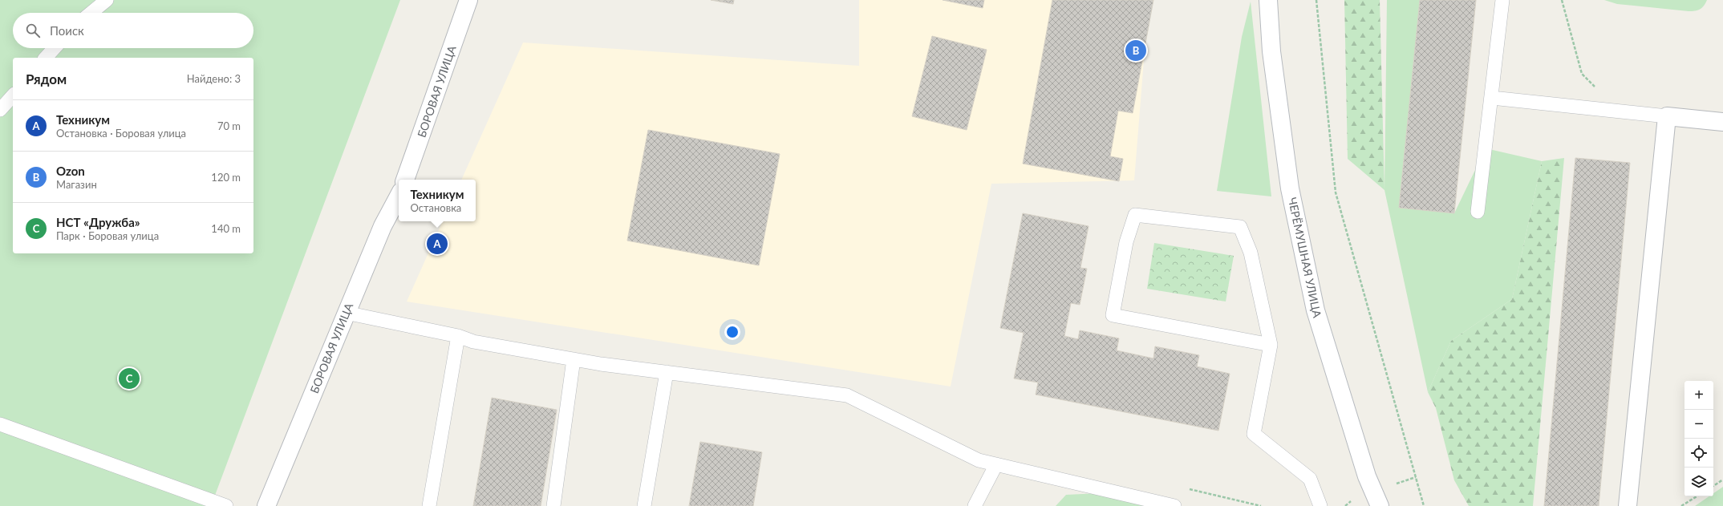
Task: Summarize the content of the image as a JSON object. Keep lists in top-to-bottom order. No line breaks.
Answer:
{"streets":{"street":["БОРОВАЯ УЛИЦА","ЧЕРЁМУШНАЯ УЛИЦА"]},"page":{"search":"Поиск","pins":["B","A","C"],"heading":["Рядом","Найдено: 3"],"list":[{"mark":"A","name":"Техникум","note":"Остановка · Боровая улица","value":"70 m"},{"mark":"B","name":"Ozon","note":"Магазин","value":"120 m"},{"mark":"C","name":"НСТ «Дружба»","note":"Парк · Боровая улица","value":"140 m"}],"popup":["Техникум","Остановка"],"map_buttons":["+","−"]}}
